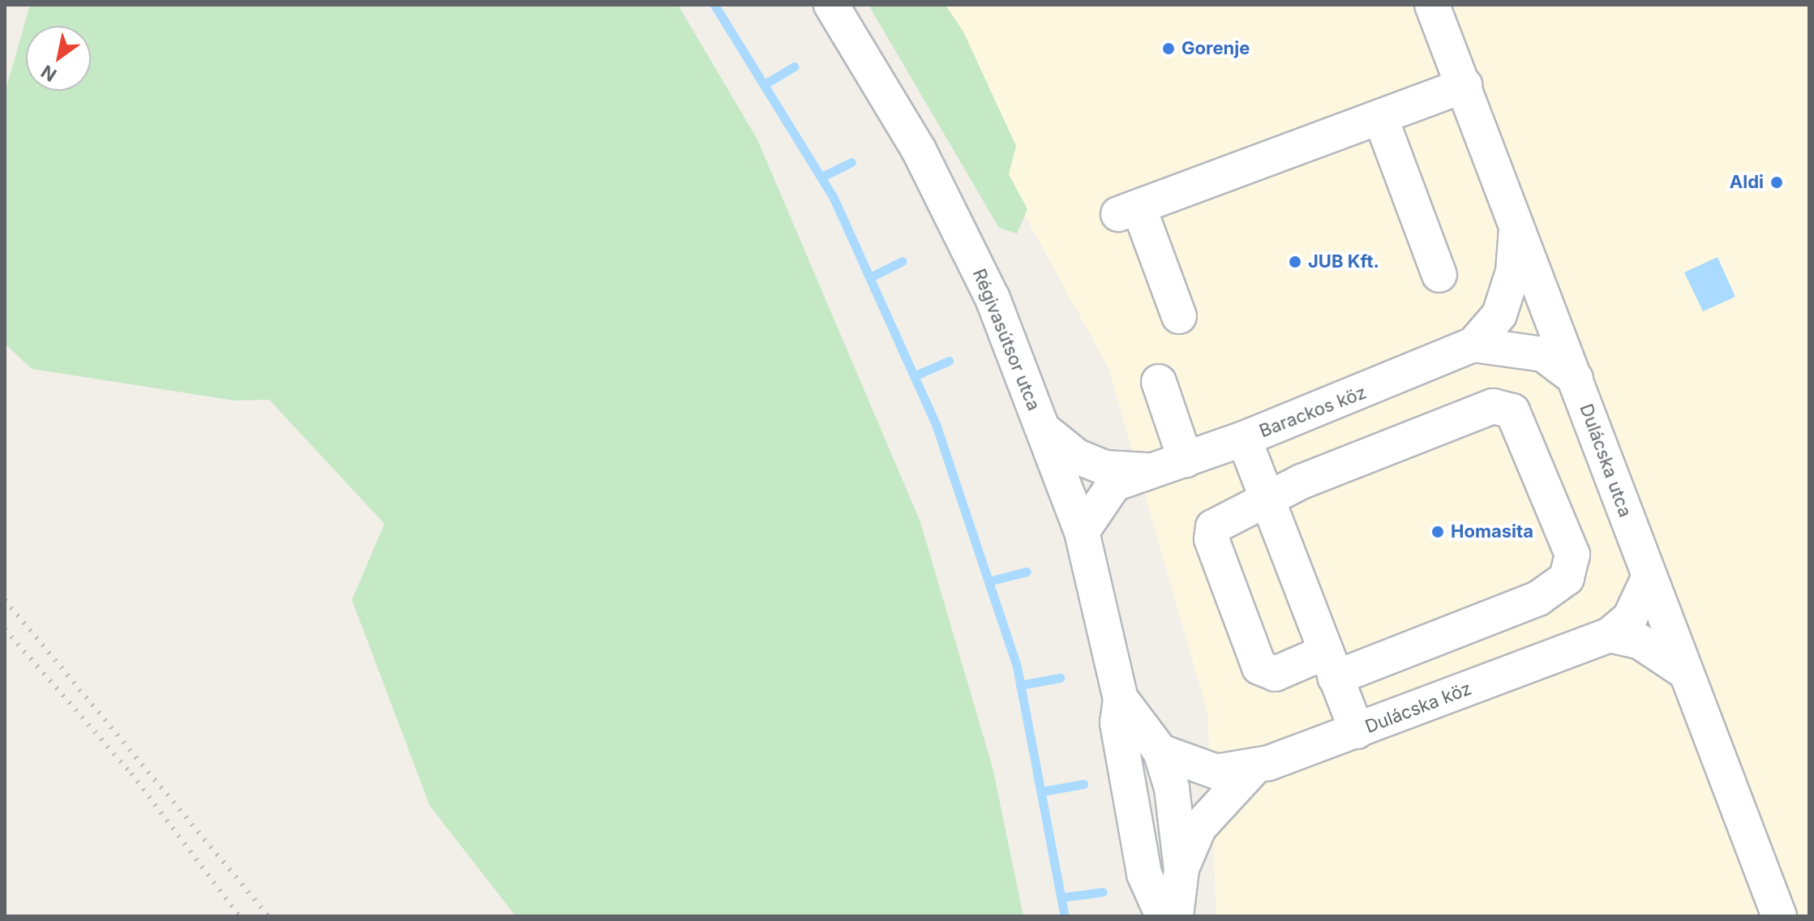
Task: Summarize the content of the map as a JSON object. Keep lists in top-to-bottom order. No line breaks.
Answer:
{"streets":{"street":["Régivasútsor utca","Barackos köz","Dulácska utca","Dulácska köz"]},"crossings":[["Régivasútsor utca","Barackos köz"],["Régivasútsor utca","Dulácska köz"],["Barackos köz","Dulácska utca"],["Dulácska utca","Dulácska köz"]],"places":["Gorenje","Aldi","JUB Kft.","Homasita"],"north":"bottom left"}
